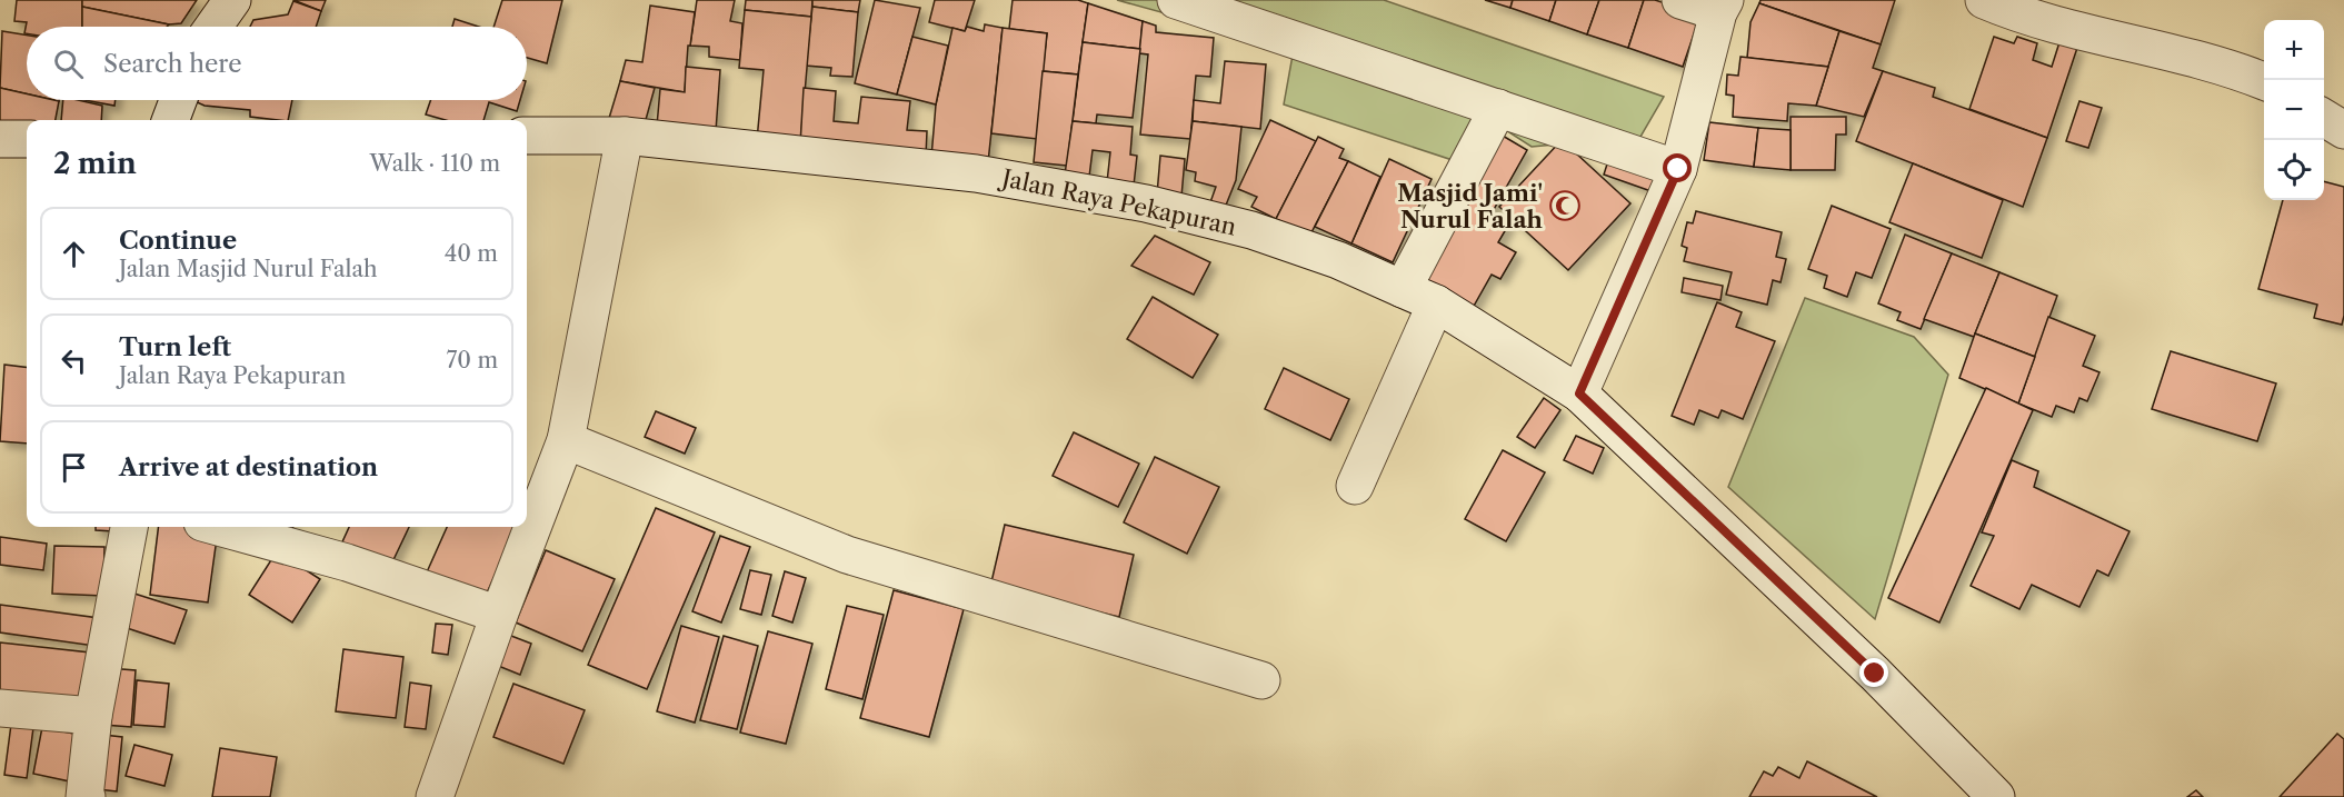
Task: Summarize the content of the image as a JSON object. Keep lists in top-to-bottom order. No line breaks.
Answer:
{"streets":{"street":["Jalan Raya Pekapuran"]},"places":{"mosque":["Masjid Jami' Nurul Falah"]},"page":{"map_buttons":["+","−"],"search":"Search here","heading":["2 min","Walk · 110 m"],"list":[["Continue","Jalan Masjid Nurul Falah","40 m"],["Turn left","Jalan Raya Pekapuran","70 m"],"Arrive at destination"]}}
